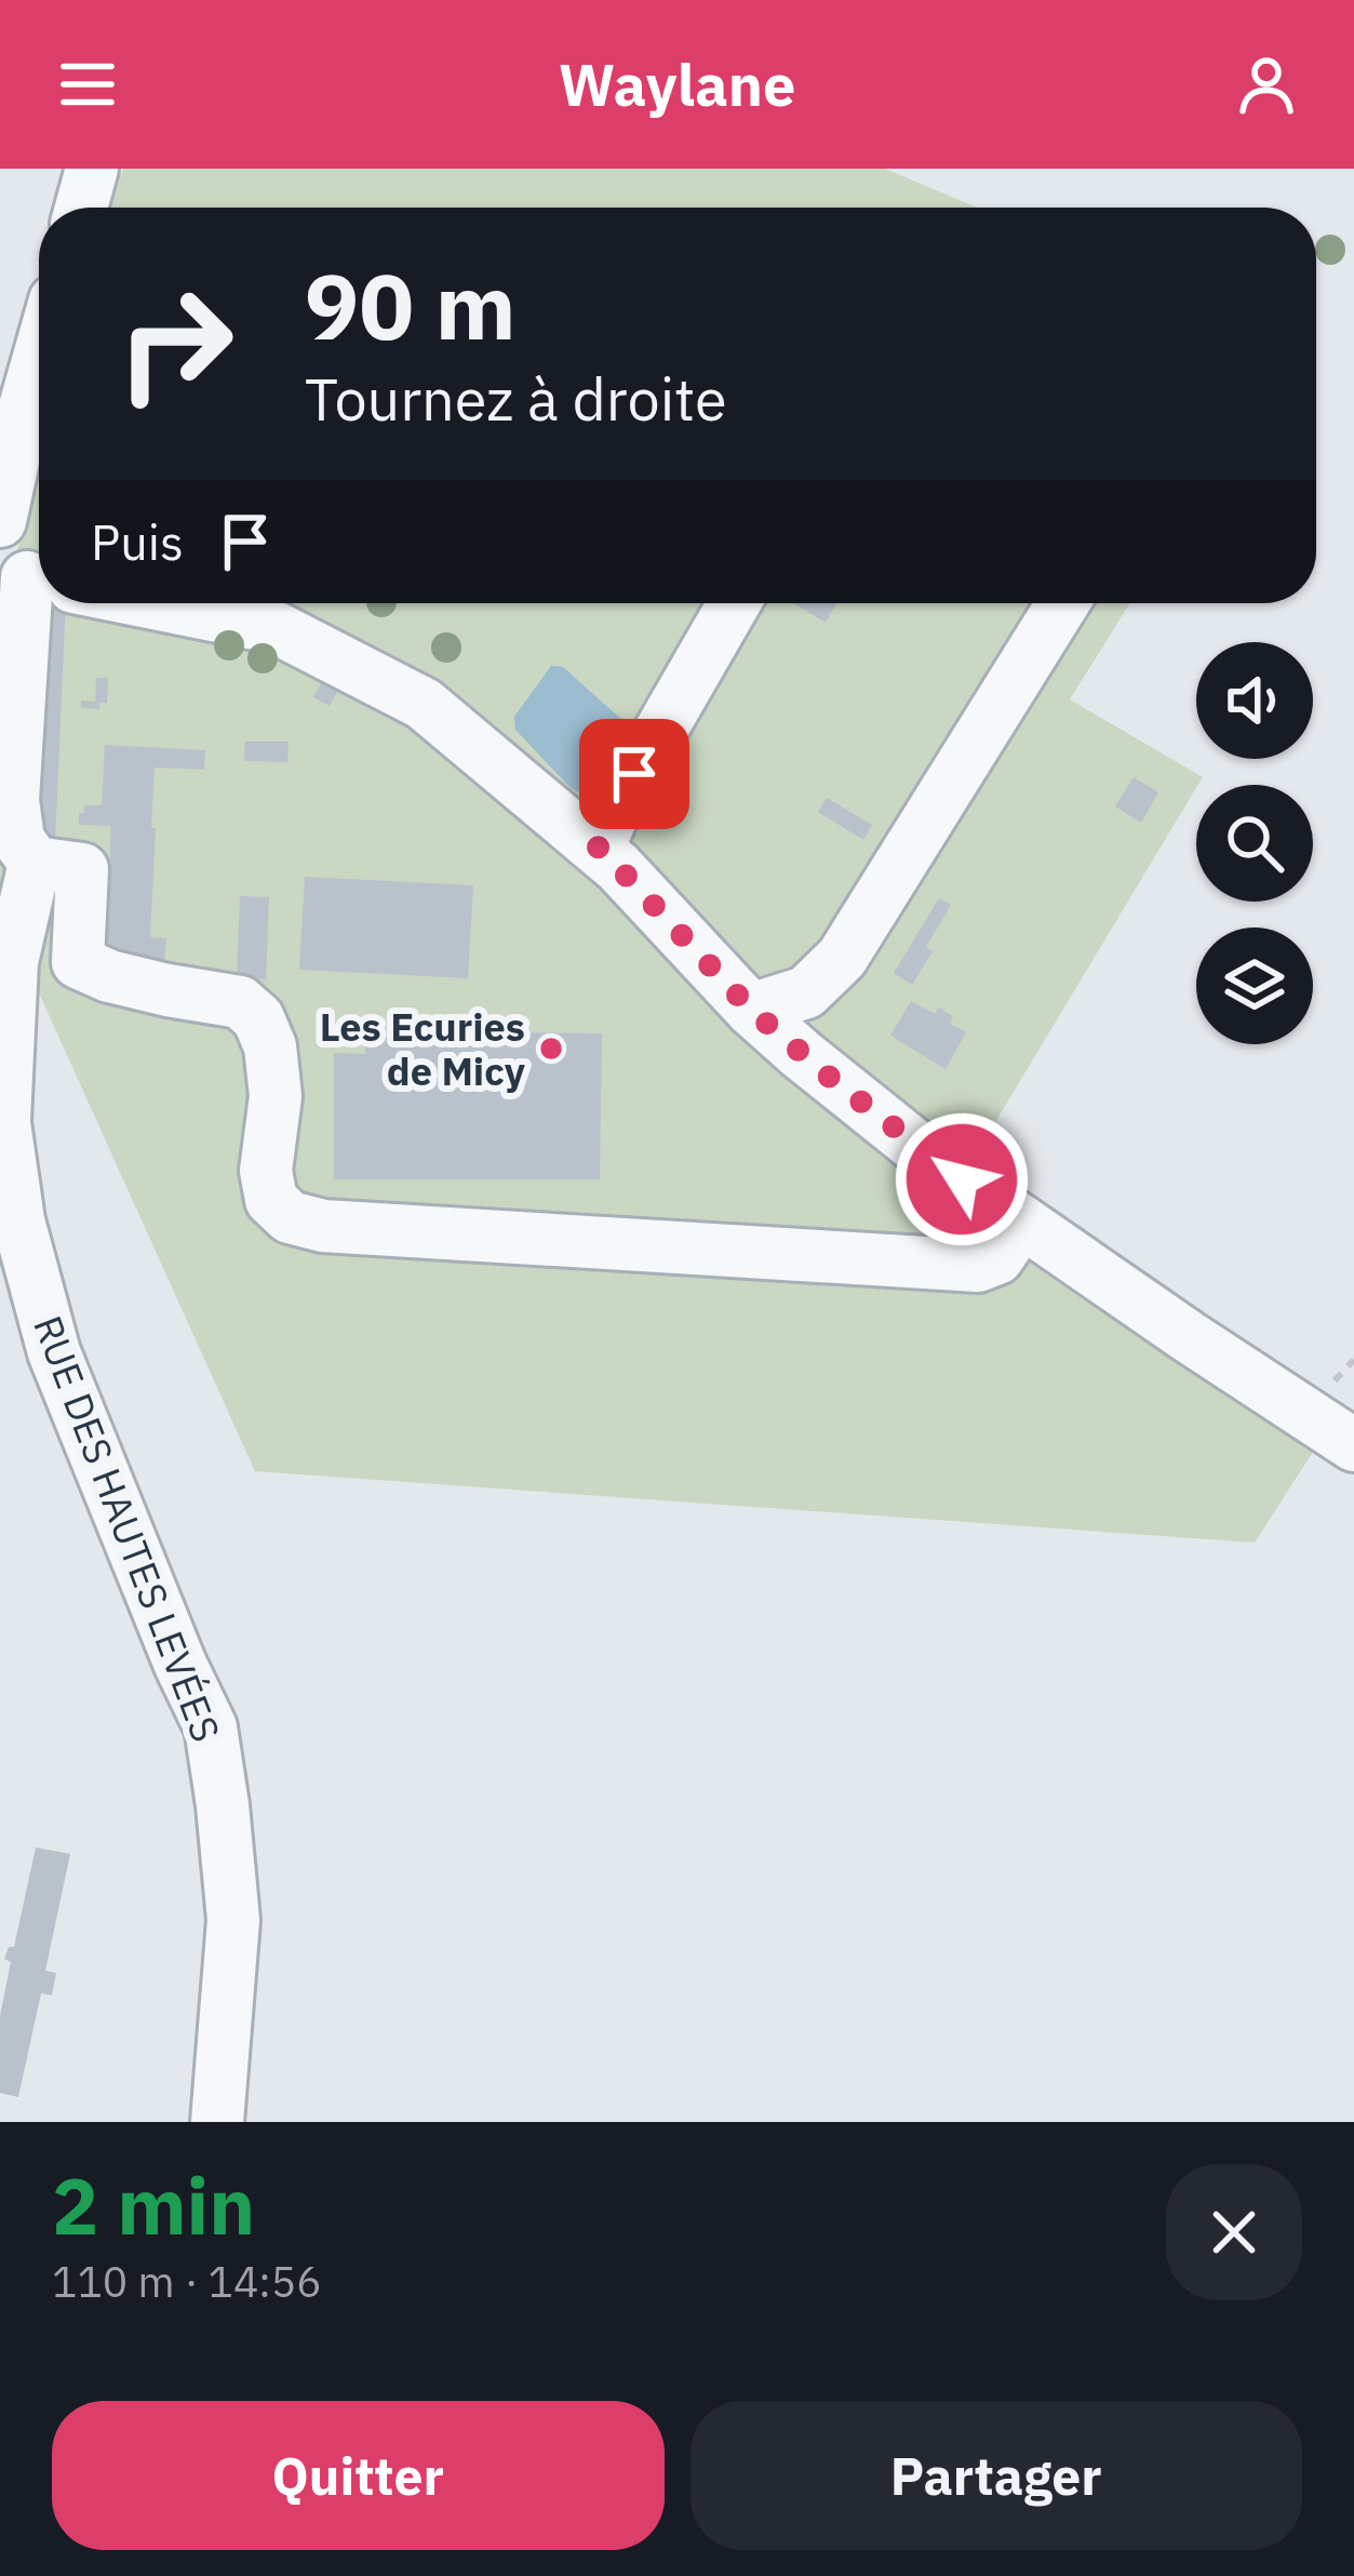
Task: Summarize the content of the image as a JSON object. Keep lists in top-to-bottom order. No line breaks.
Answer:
{"streets":{"street":["RUE DES HAUTES LEVÉES"]},"places":["Les Ecuries de Micy"],"page":{"header":"Waylane","turn":["90 m","Tournez à droite"],"then":"Puis","heading":["2 min","110 m · 14:56"],"buttons":["Quitter","Partager"]}}
